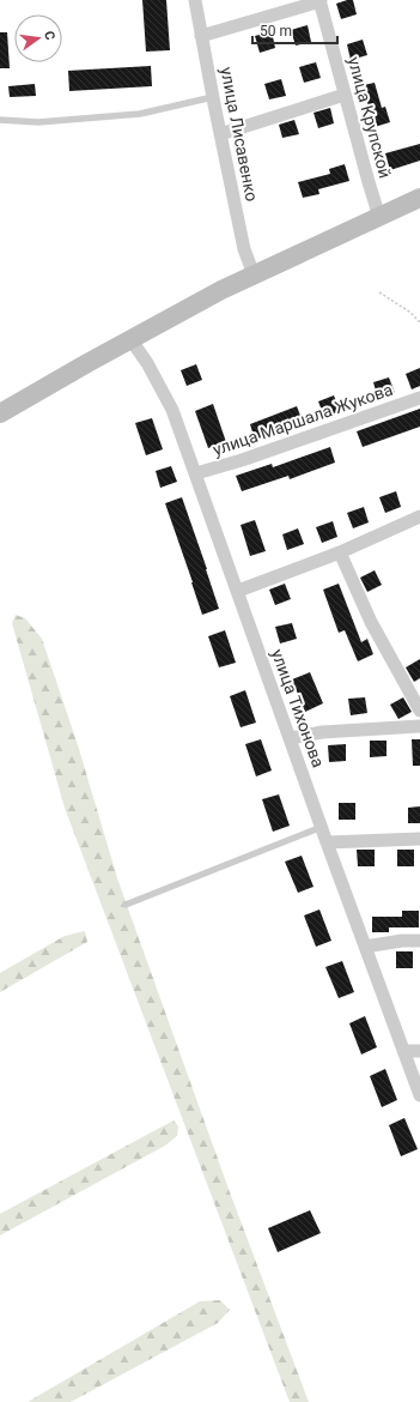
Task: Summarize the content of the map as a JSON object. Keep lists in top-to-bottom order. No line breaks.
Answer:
{"streets":{"street":["улица Крупской","улица Лисавенко","улица Маршала Жукова","улица Тихонова"]},"crossings":[["улица Маршала Жукова","улица Тихонова"]],"scale_bar":"50 m","north":"right"}
